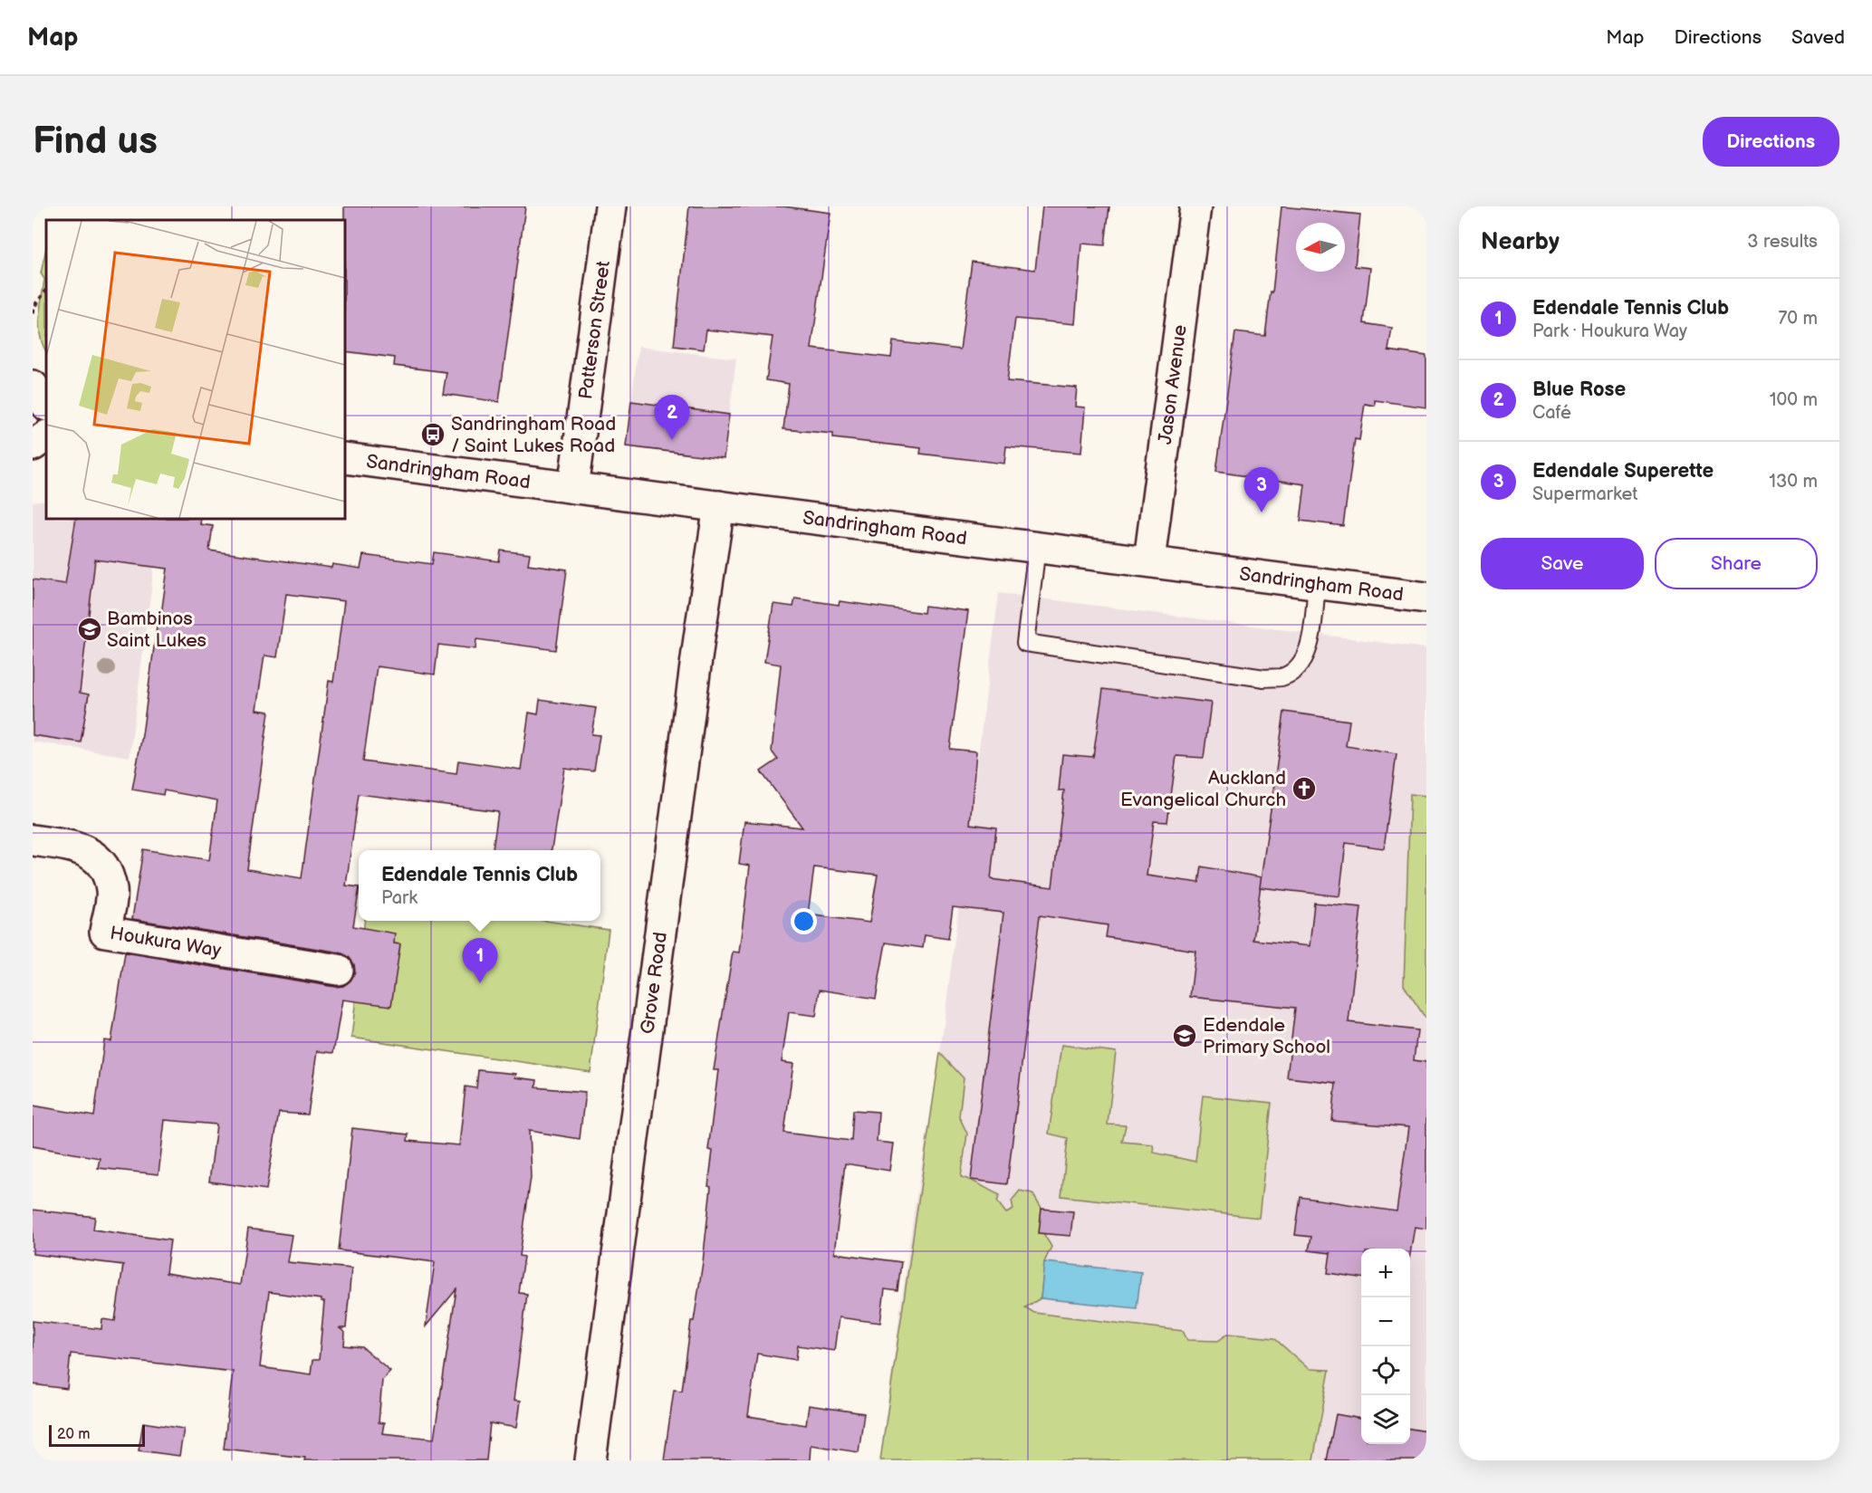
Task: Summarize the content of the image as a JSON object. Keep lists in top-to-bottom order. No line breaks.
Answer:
{"streets":{"street":["Patterson Street","Jason Avenue","Sandringham Road","Houkura Way","Grove Road"]},"crossings":[["Patterson Street","Sandringham Road"],["Jason Avenue","Sandringham Road"],["Sandringham Road","Grove Road"]],"places":{"bus stop":["Sandringham Road / Saint Lukes Road"],"school or university":["Bambinos Saint Lukes","Edendale Primary School"],"church":["Auckland Evangelical Church"]},"scale_bar":"20 m","north":"left","page":{"header":"Map","nav":["Map","Directions","Saved"],"buttons":["Directions",["Save","Share"]],"title":"Find us","heading":["Nearby","3 results"],"list":[{"mark":"1","name":"Edendale Tennis Club","note":"Park · Houkura Way","value":"70 m"},{"mark":"2","name":"Blue Rose","note":"Café","value":"100 m"},{"mark":"3","name":"Edendale Superette","note":"Supermarket","value":"130 m"}],"pins":["2","3","1"],"popup":["Edendale Tennis Club","Park"],"map_buttons":["+","−"],"scale":"20 m"}}
